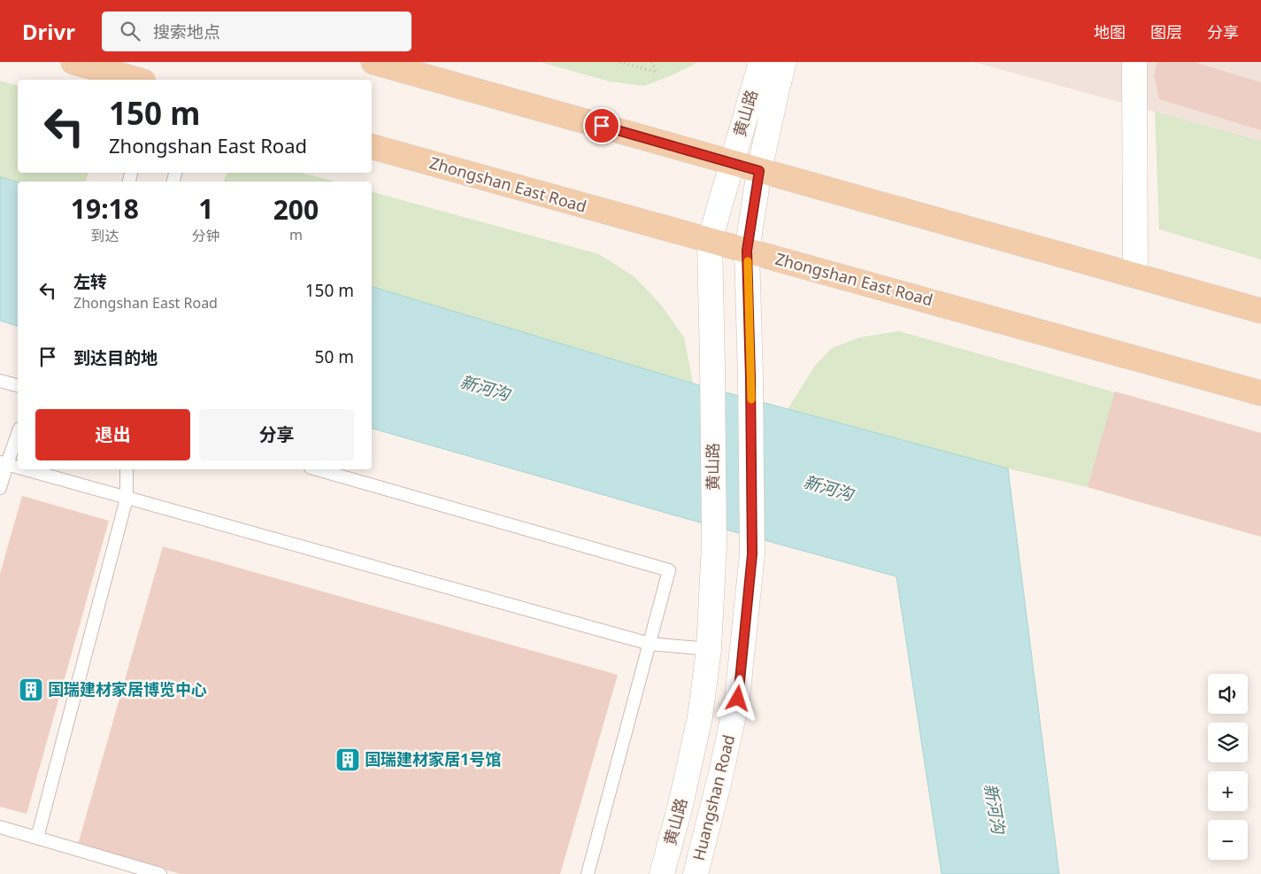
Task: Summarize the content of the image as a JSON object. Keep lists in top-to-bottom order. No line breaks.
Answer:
{"streets":{"main road":["Zhongshan East Road"],"street":["黄山路","Huangshan Road"]},"crossings":[["黄山路","Zhongshan East Road"],["Zhongshan East Road","Huangshan Road"]],"water":["新河沟"],"places":{"building":["国瑞建材家居博览中心","国瑞建材家居1号馆"]},"page":{"header":"Drivr","search":"搜索地点","nav":["地图","图层","分享"],"turn":["150 m","Zhongshan East Road"],"eta":["19:18","到达","1","分钟","200","m"],"list":[{"name":"左转","note":"Zhongshan East Road","value":"150 m"},{"name":"到达目的地","value":"50 m"}],"buttons":["退出","分享"],"map_buttons":["+","−"]}}
